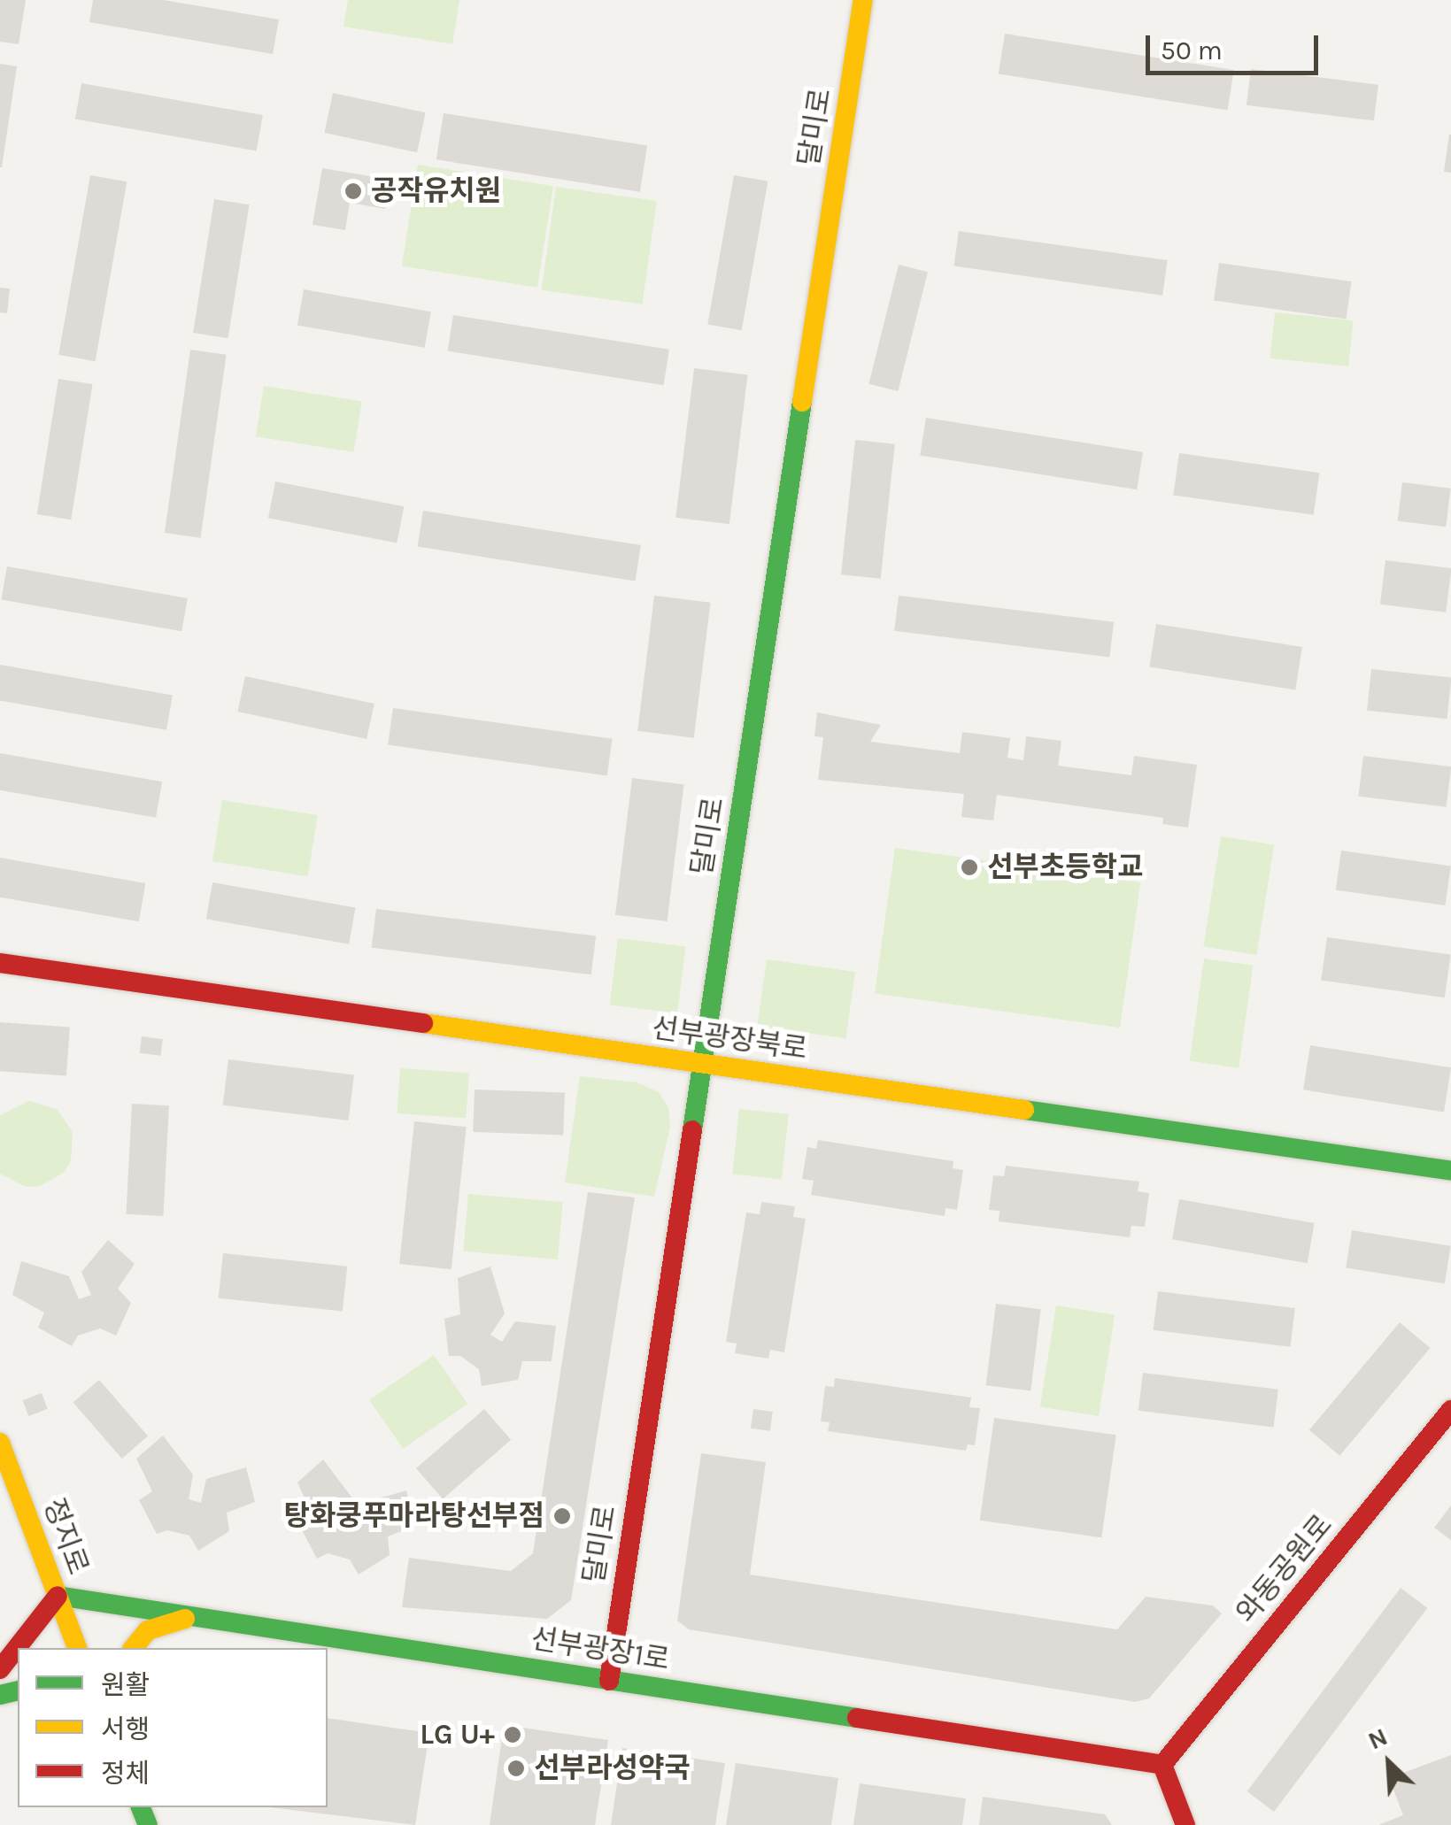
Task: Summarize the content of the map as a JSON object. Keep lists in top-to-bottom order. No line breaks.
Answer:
{"streets":{"street":["달미로","선부광장북로","정지로","와동공원로","선부광장1로"]},"crossings":[["달미로","선부광장북로"],["달미로","선부광장1로"],["정지로","선부광장1로"],["와동공원로","선부광장1로"]],"places":["공작유치원","선부초등학교","탕화쿵푸마라탕선부점","LG U+","선부라성약국"],"legend":["원활","서행","정체"],"scale_bar":"50 m","north":"top left"}
